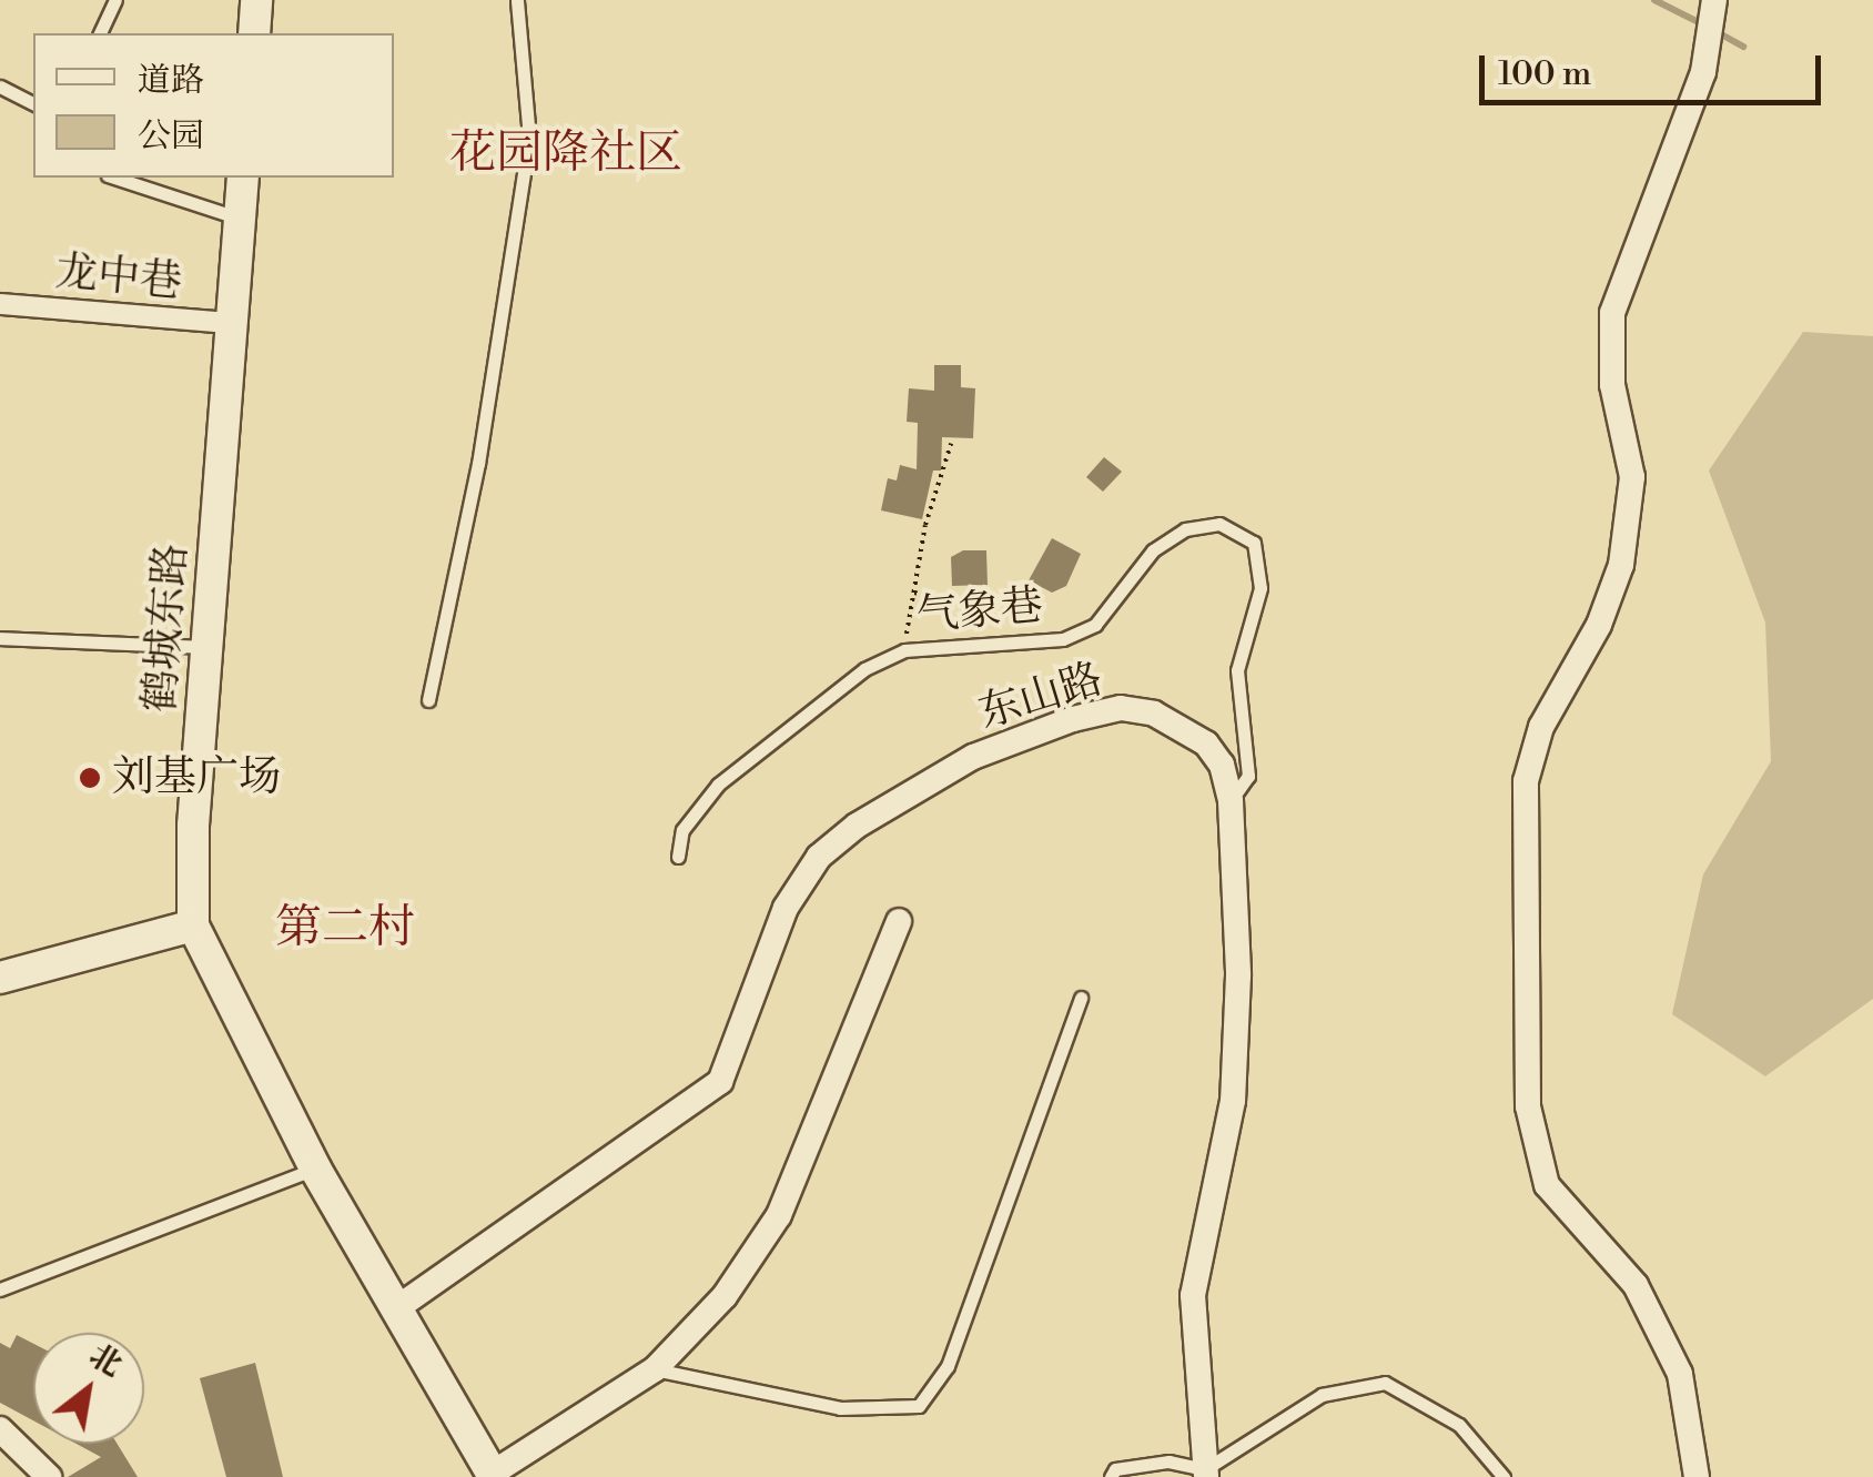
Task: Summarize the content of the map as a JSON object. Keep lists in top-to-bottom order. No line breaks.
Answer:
{"streets":{"street":["龙中巷","鹤城东路","东山路"],"lane":["气象巷"]},"crossings":[["龙中巷","鹤城东路"],["气象巷","东山路"],["鹤城东路","东山路"]],"districts":["花园降社区","第二村"],"places":["刘基广场"],"legend":["道路","公园"],"scale_bar":"100 m","north":"top right"}
